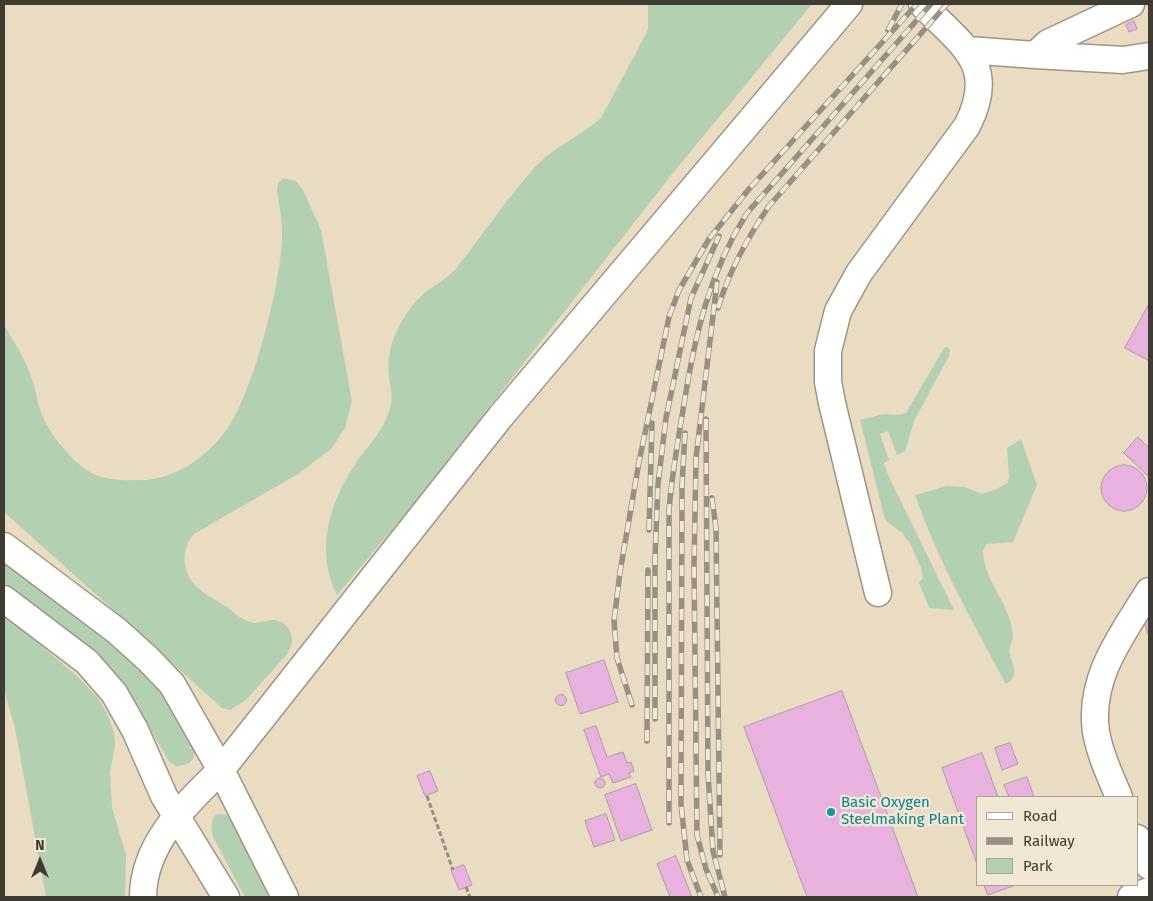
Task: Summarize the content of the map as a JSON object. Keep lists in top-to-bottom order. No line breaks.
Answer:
{"places":["Basic Oxygen Steelmaking Plant"],"legend":["Road","Railway","Park"],"north":"top"}
